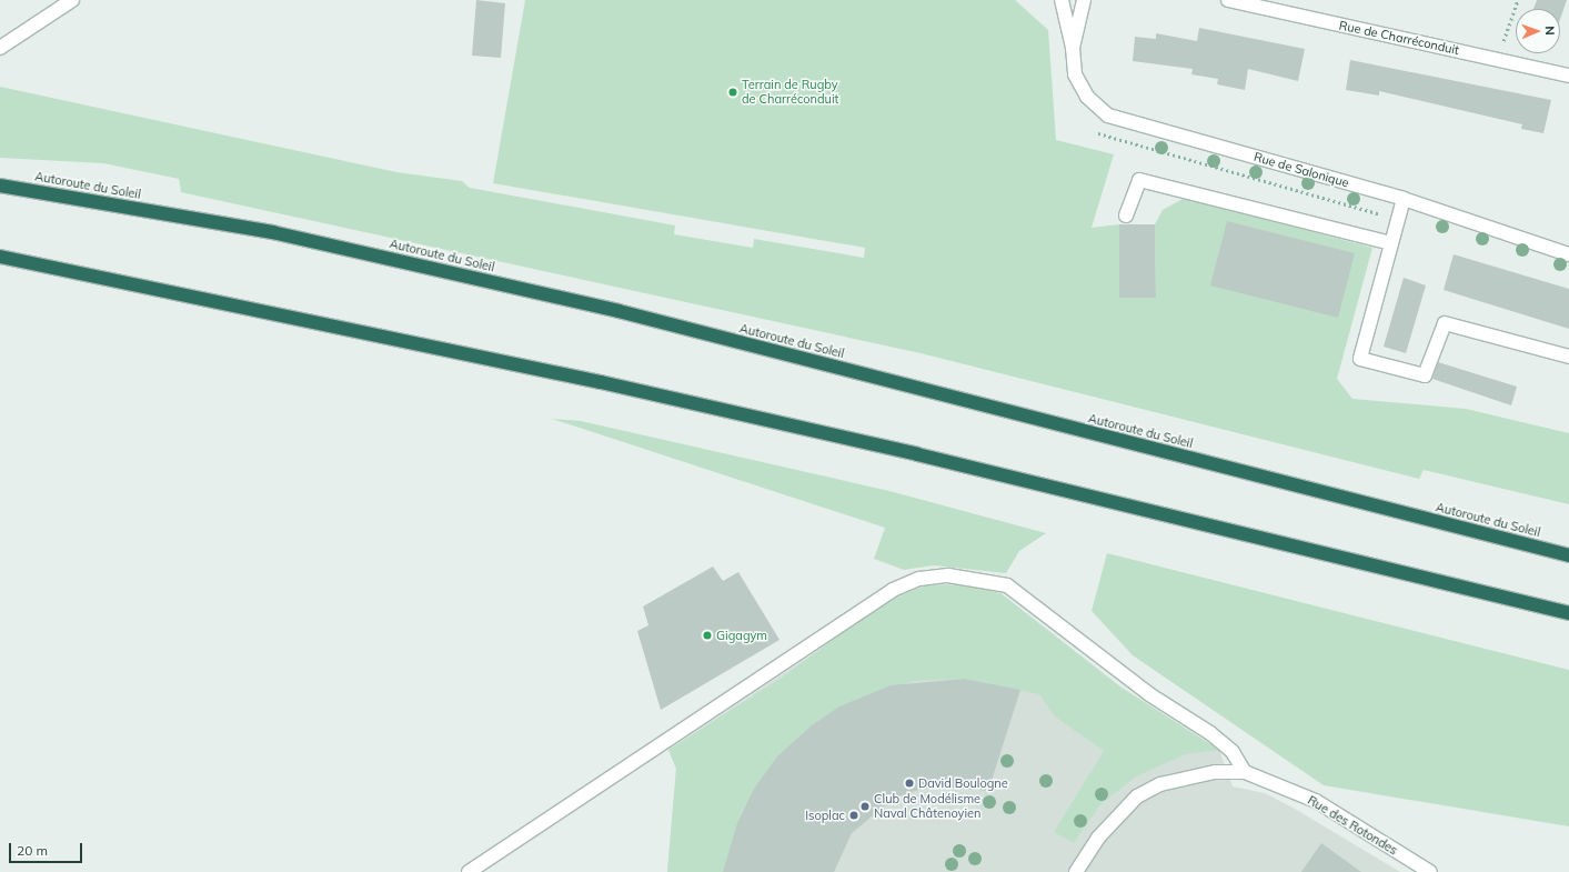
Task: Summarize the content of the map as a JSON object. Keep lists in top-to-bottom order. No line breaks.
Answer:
{"streets":{"highway":["Autoroute du Soleil"],"street":["Rue de Charréconduit","Rue de Salonique","Rue des Rotondes"]},"places":["Terrain de Rugby de Charréconduit","Gigagym","David Boulogne","Club de Modélisme Naval Châtenoyien","Isoplac"],"scale_bar":"20 m","north":"right"}
